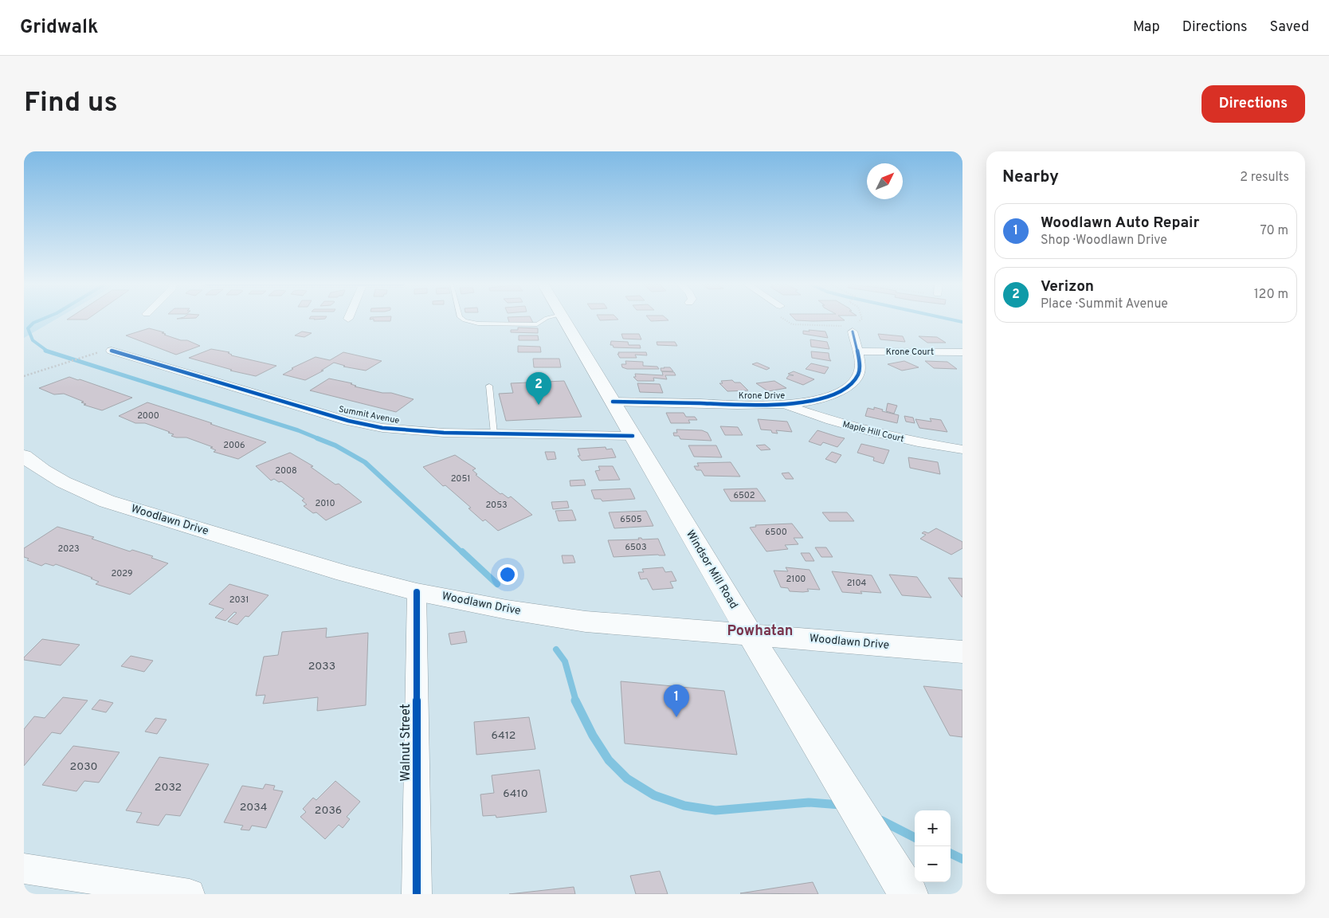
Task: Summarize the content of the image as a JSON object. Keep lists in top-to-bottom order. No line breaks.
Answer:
{"streets":{"main road":["Woodlawn Drive","Windsor Mill Road"],"street":["Krone Court","Krone Drive","Summit Avenue","Maple Hill Court","Walnut Street"]},"crossings":[["Krone Court","Krone Drive"],["Krone Drive","Maple Hill Court"],["Krone Drive","Windsor Mill Road"],["Summit Avenue","Windsor Mill Road"],["Woodlawn Drive","Windsor Mill Road"],["Woodlawn Drive","Walnut Street"]],"districts":["Powhatan"],"house_numbers":["2000","2006","2008","2051","6502","2010","2053","6505","6500","6503","2023","2029","2100","2104","2031","2033","6412","2030","2032","6410","2034","2036"],"north":"top right","page":{"header":"Gridwalk","nav":["Map","Directions","Saved"],"buttons":"Directions","title":"Find us","heading":["Nearby","2 results"],"list":[{"mark":"1","name":"Woodlawn Auto Repair","note":"Shop · Woodlawn Drive","value":"70 m"},{"mark":"2","name":"Verizon","note":"Place · Summit Avenue","value":"120 m"}],"pins":["2","1"],"map_buttons":["+","−"]}}
